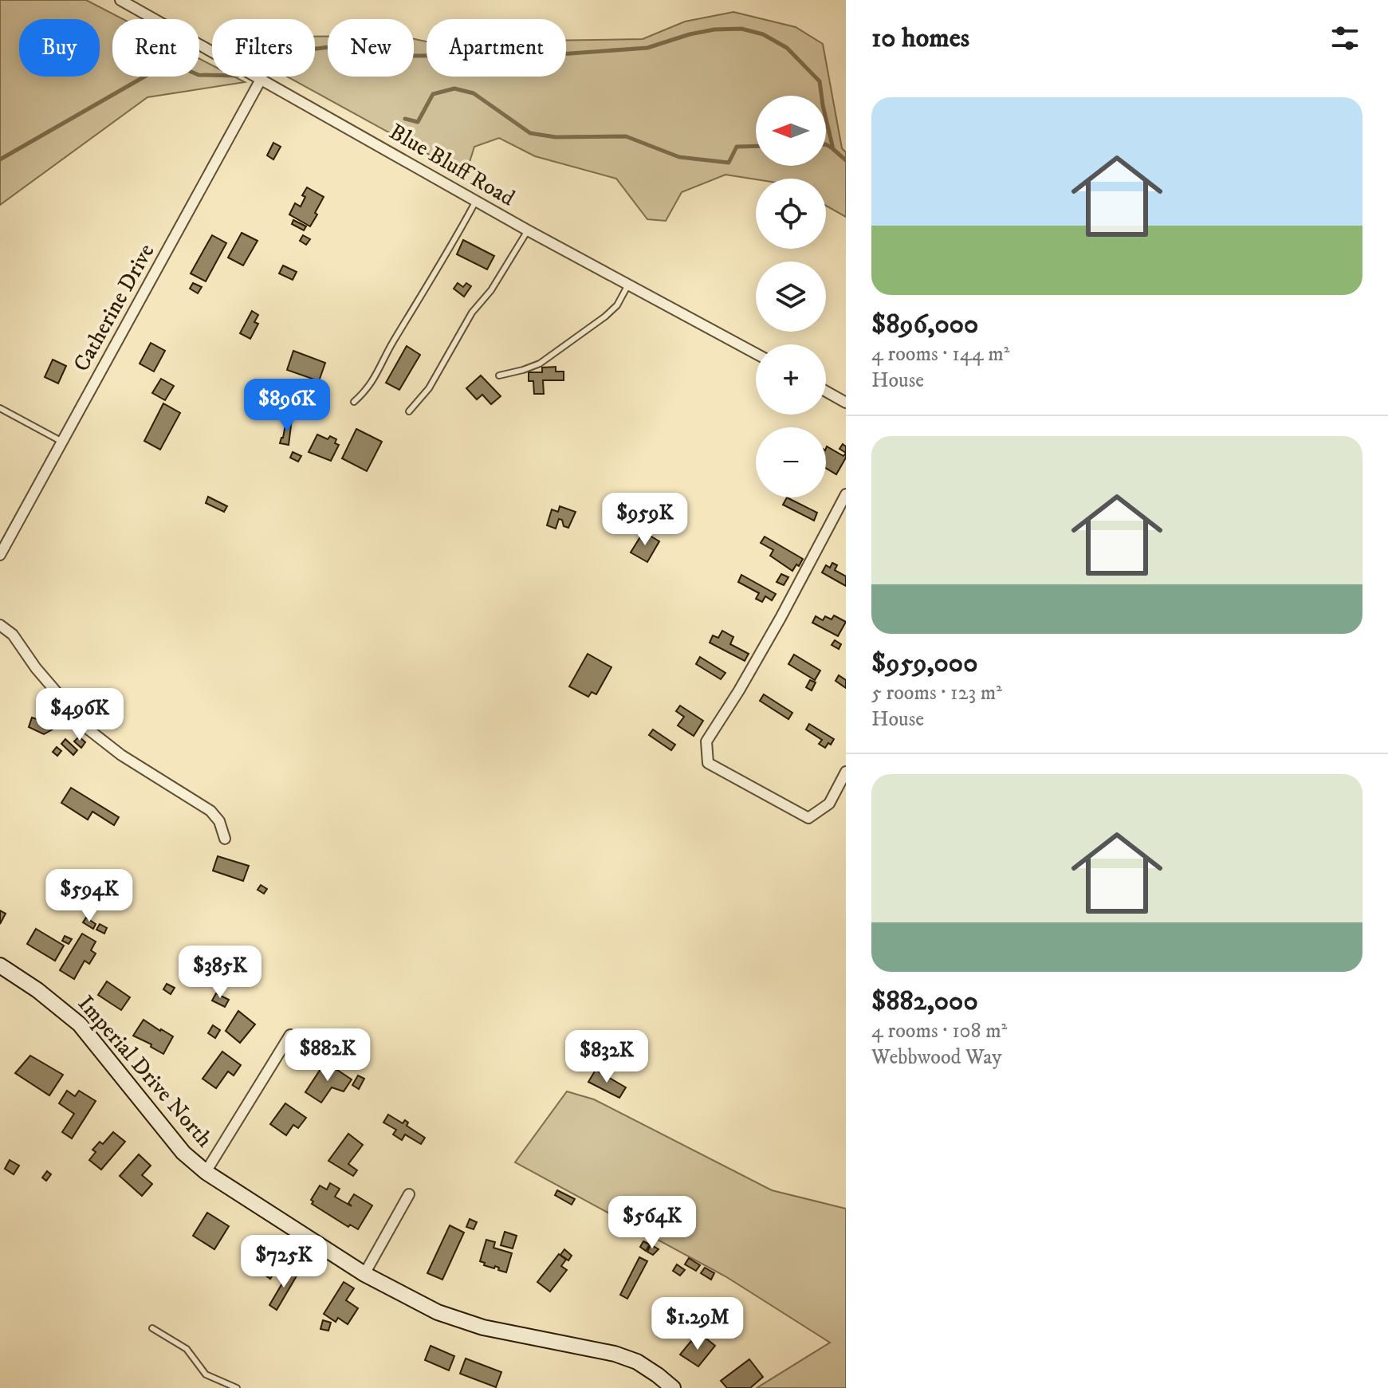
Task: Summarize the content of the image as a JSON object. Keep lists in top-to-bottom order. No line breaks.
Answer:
{"streets":{"street":["Blue Bluff Road","Catherine Drive","Imperial Drive North"]},"crossings":[["Blue Bluff Road","Catherine Drive"]],"north":"left","page":{"heading":"10 homes","chip":["Buy","Rent","Filters","New","Apartment"],"list":[{"name":"$896,000","note":"4 rooms · 144 m² · House"},{"name":"$959,000","note":"5 rooms · 123 m² · House"},{"name":"$882,000","note":"4 rooms · 108 m² · Webbwood Way"}],"map_buttons":["+","−"],"price":["$896K","$959K","$496K","$594K","$385K","$882K","$832K","$564K","$725K","$1.29M"]}}
